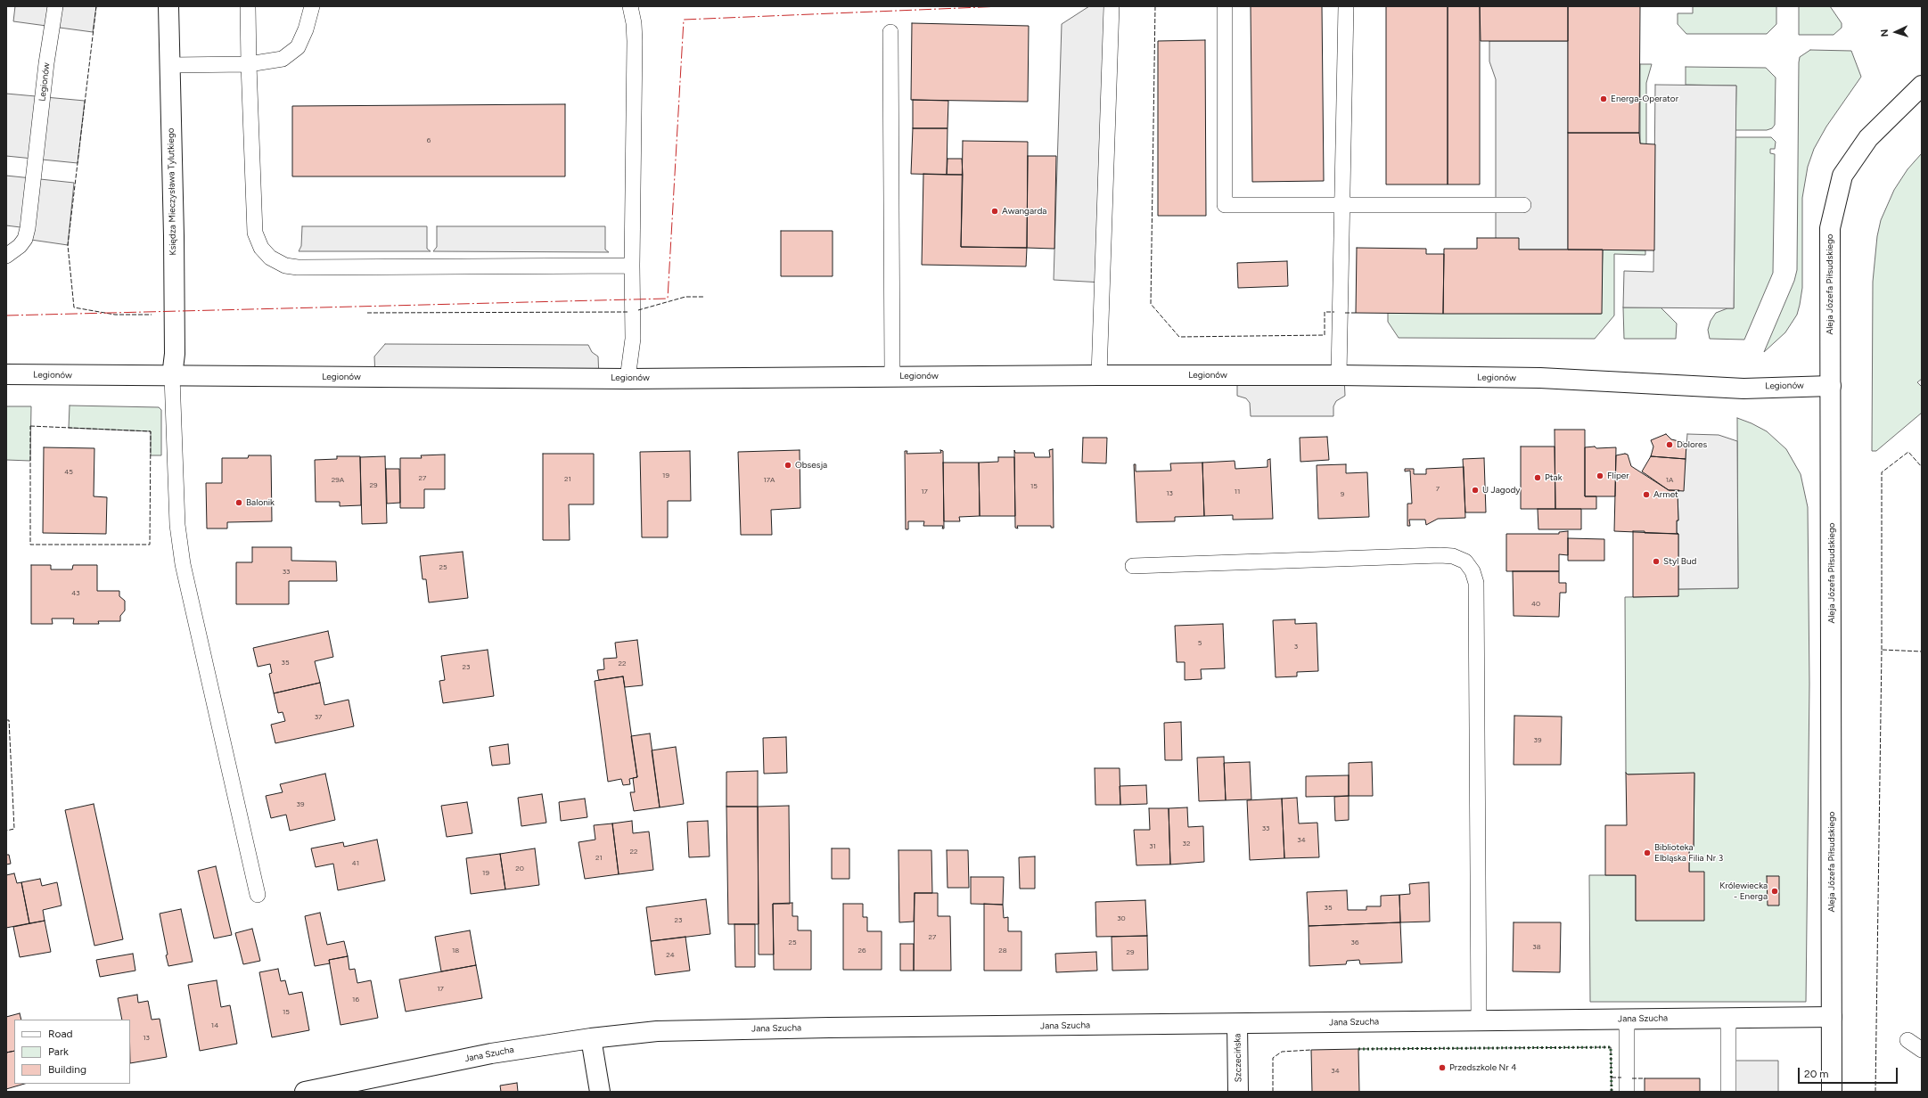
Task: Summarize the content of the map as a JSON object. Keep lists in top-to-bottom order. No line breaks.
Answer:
{"streets":{"street":["Legionów","Księdza Mieczysława Tylutkiego","Aleja Józefa Piłsudskiego","Jana Szucha","Szczecińska"]},"crossings":[["Legionów","Księdza Mieczysława Tylutkiego"],["Legionów","Aleja Józefa Piłsudskiego"],["Aleja Józefa Piłsudskiego","Jana Szucha"],["Jana Szucha","Szczecińska"]],"places":["Energa-Operator","Awangarda","Dolores","Obsesja","Fliper","Ptak","U Jagody","Armet","Balonik","Styl Bud","Biblioteka Elbląska Filia Nr 3","Królewiecka - Energa","Przedszkole Nr 4"],"house_numbers":["6","45","19","27","21","29A","17A","1A","29","15","7","17","11","13","9","25","33","43","40","5","3","35","22","23","37","39","39","33","34","32","31","22","21","41","20","19","35","30","23","27","25","36","38","18","26","28","29","24","17","16","15","14","13","34"],"legend":["Road","Park","Building"],"scale_bar":"20 m","north":"left"}
